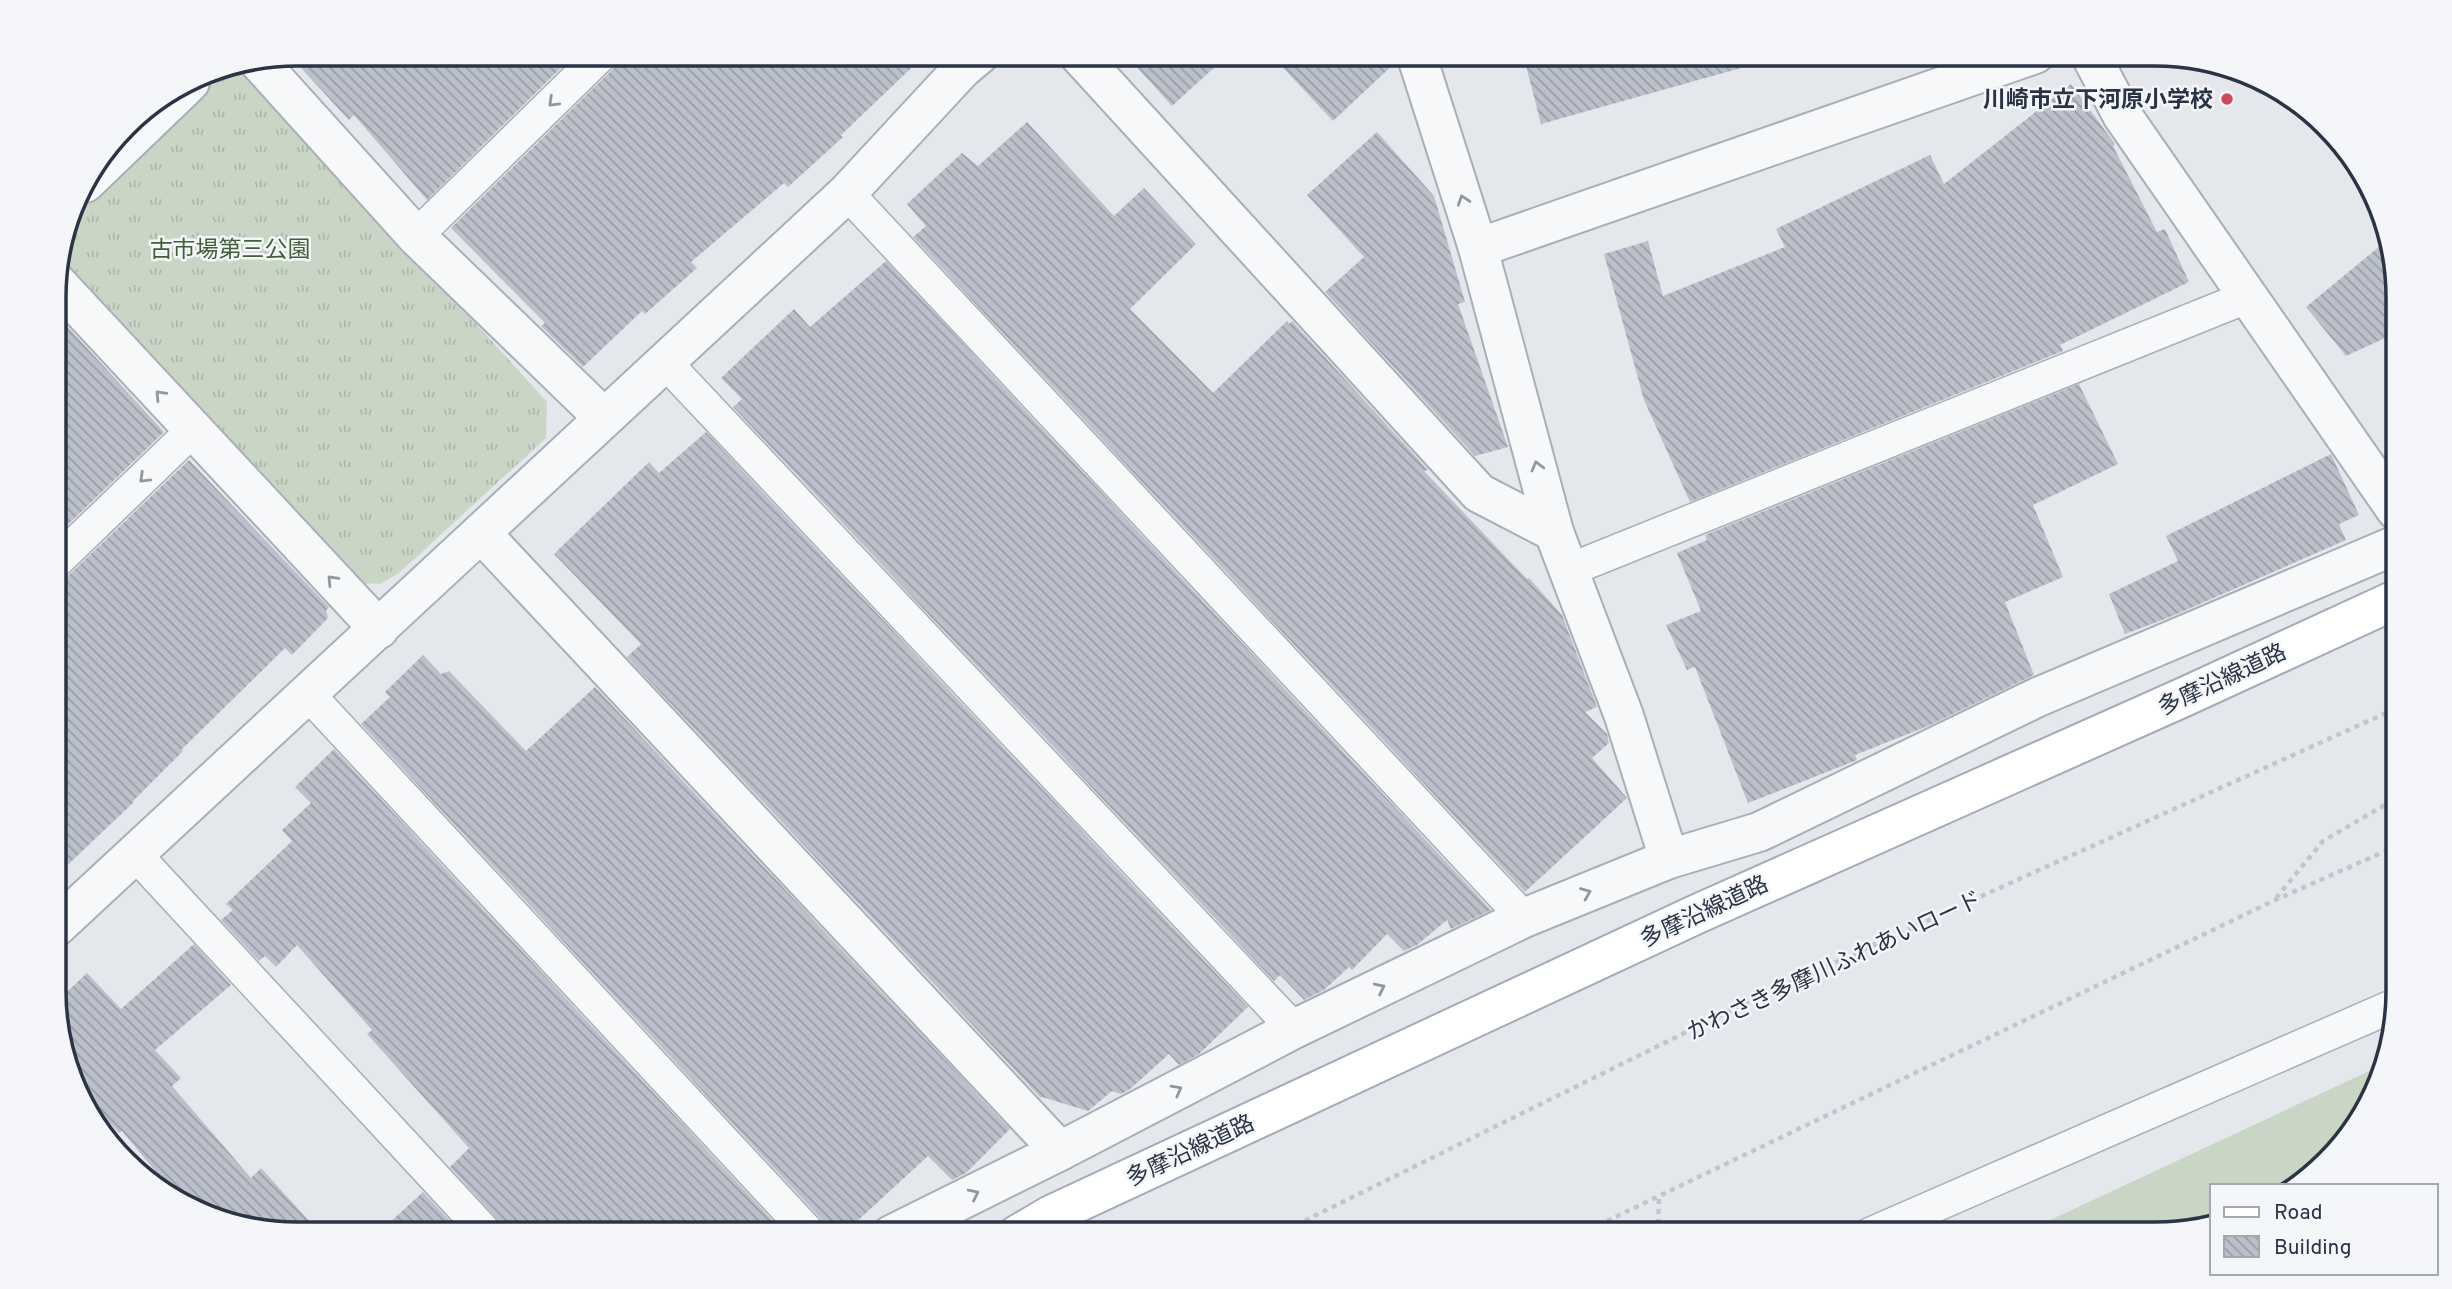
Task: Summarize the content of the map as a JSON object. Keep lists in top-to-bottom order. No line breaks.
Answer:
{"streets":{"main road":["多摩沿線道路"],"path":["かわさき多摩川ふれあいロード"]},"parks":["古市場第三公園"],"places":["川崎市立下河原小学校"],"legend":["Road","Building"]}
